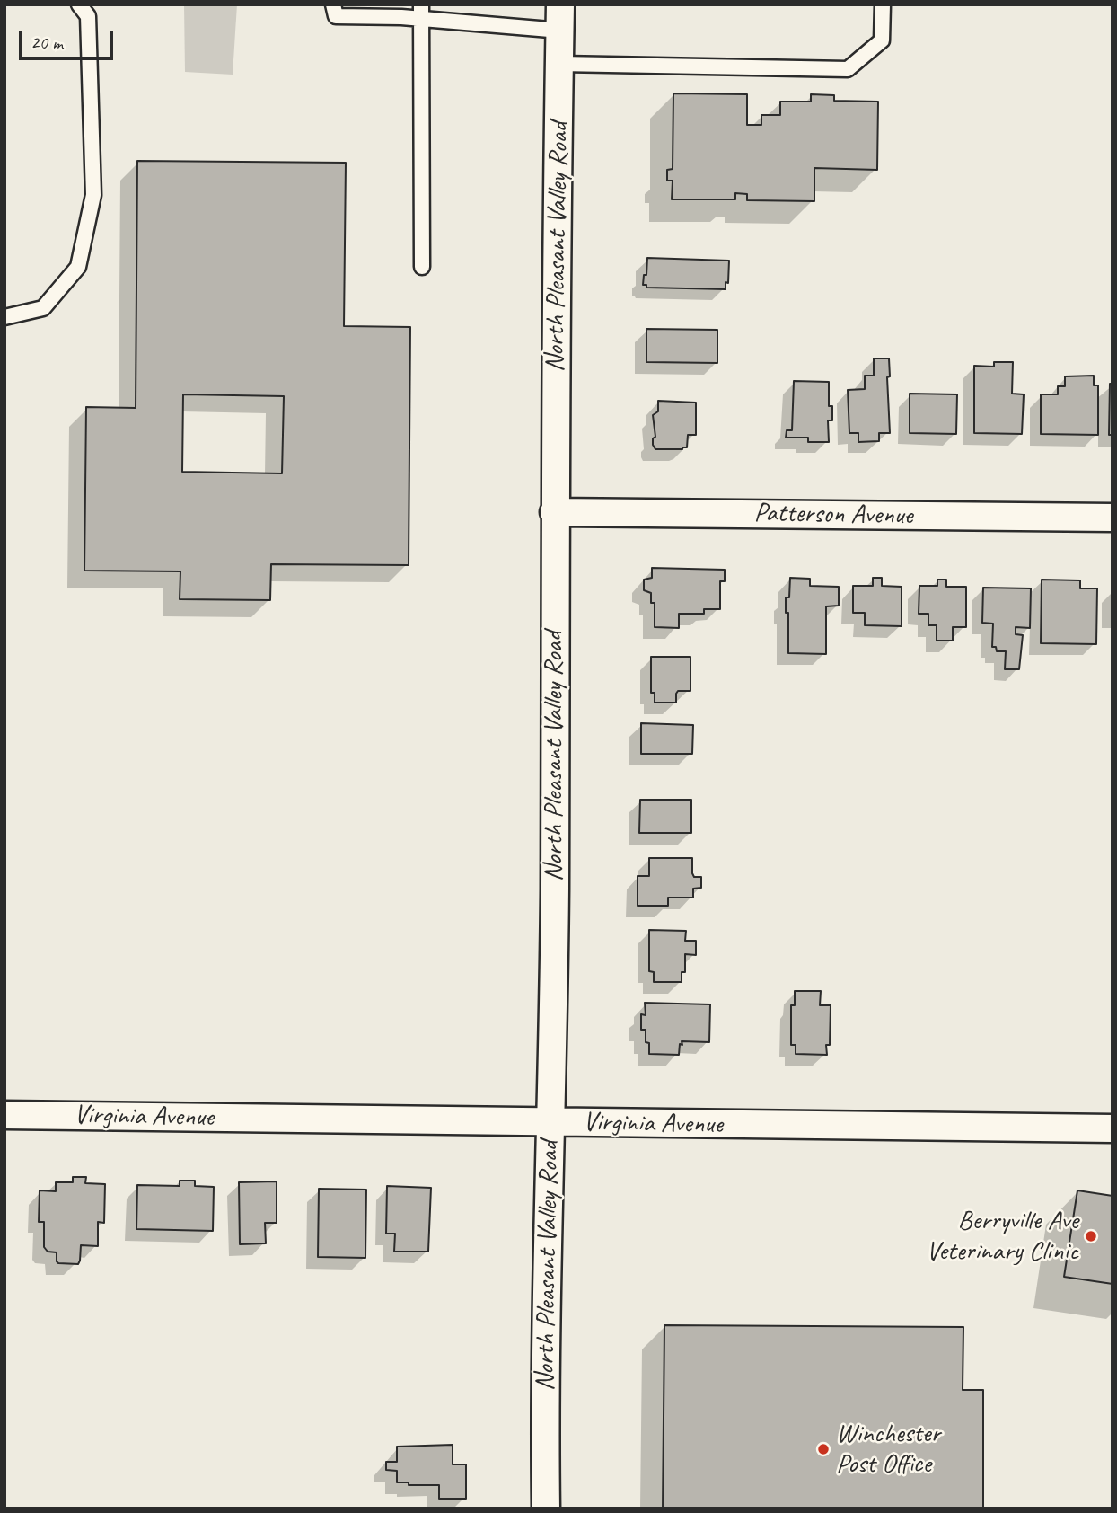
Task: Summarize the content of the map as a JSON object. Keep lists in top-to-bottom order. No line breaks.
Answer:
{"streets":{"street":["North Pleasant Valley Road","Patterson Avenue","Virginia Avenue"]},"crossings":[["North Pleasant Valley Road","Patterson Avenue"],["North Pleasant Valley Road","Virginia Avenue"]],"places":["Berryville Ave Veterinary Clinic","Winchester Post Office"],"scale_bar":"20 m"}
